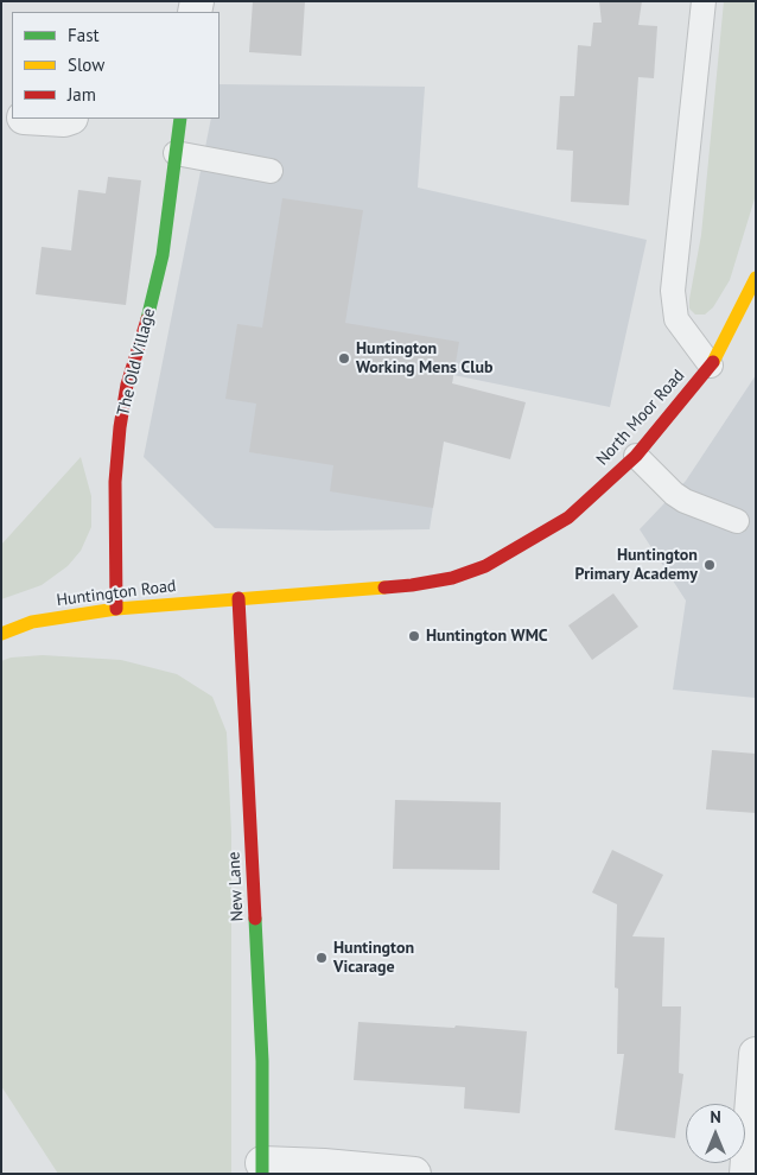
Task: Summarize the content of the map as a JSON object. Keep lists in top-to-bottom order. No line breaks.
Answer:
{"streets":{"street":["The Old Village","North Moor Road","Huntington Road","New Lane"]},"crossings":[["The Old Village","Huntington Road"],["North Moor Road","Huntington Road"],["North Moor Road","New Lane"],["Huntington Road","New Lane"]],"places":["Huntington Working Mens Club","Huntington Primary Academy","Huntington WMC","Huntington Vicarage"],"legend":["Fast","Slow","Jam"],"north":"top"}
